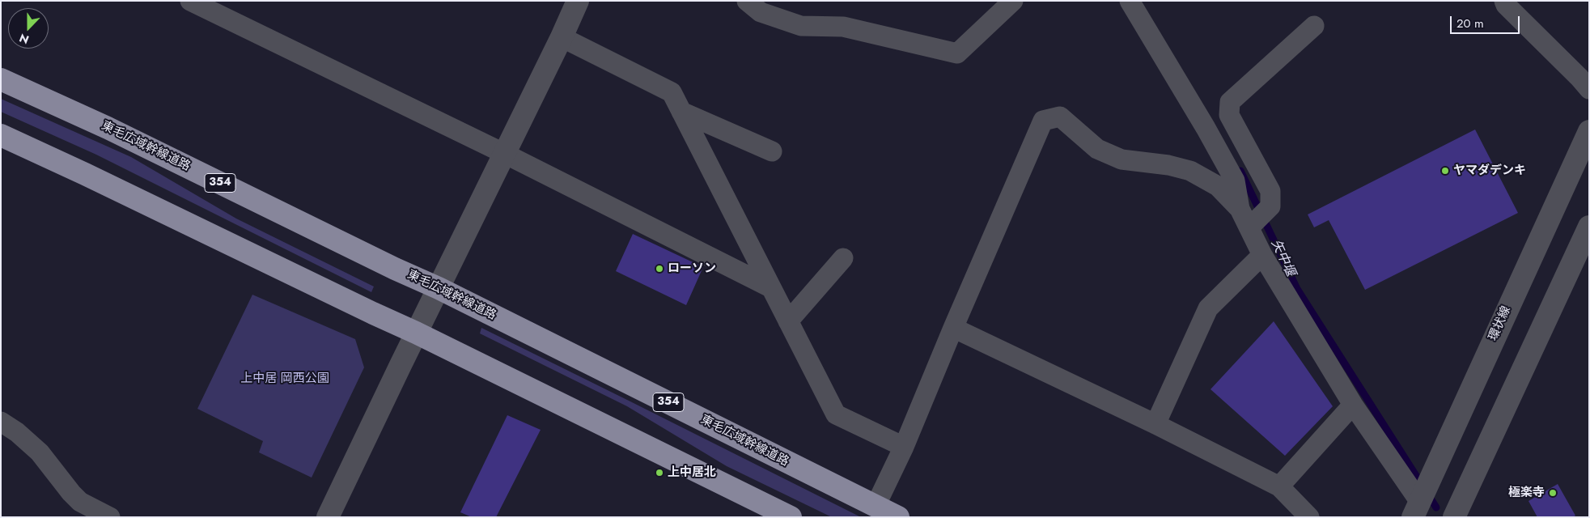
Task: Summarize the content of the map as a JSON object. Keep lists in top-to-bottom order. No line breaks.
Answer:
{"streets":{"highway":["東毛広域幹線道路","354"],"street":["環状線"]},"water":["矢中堰"],"parks":["上中居 岡西公園"],"places":["ヤマダデンキ","ローソン","上中居北","極楽寺"],"scale_bar":"20 m","north":"bottom"}
